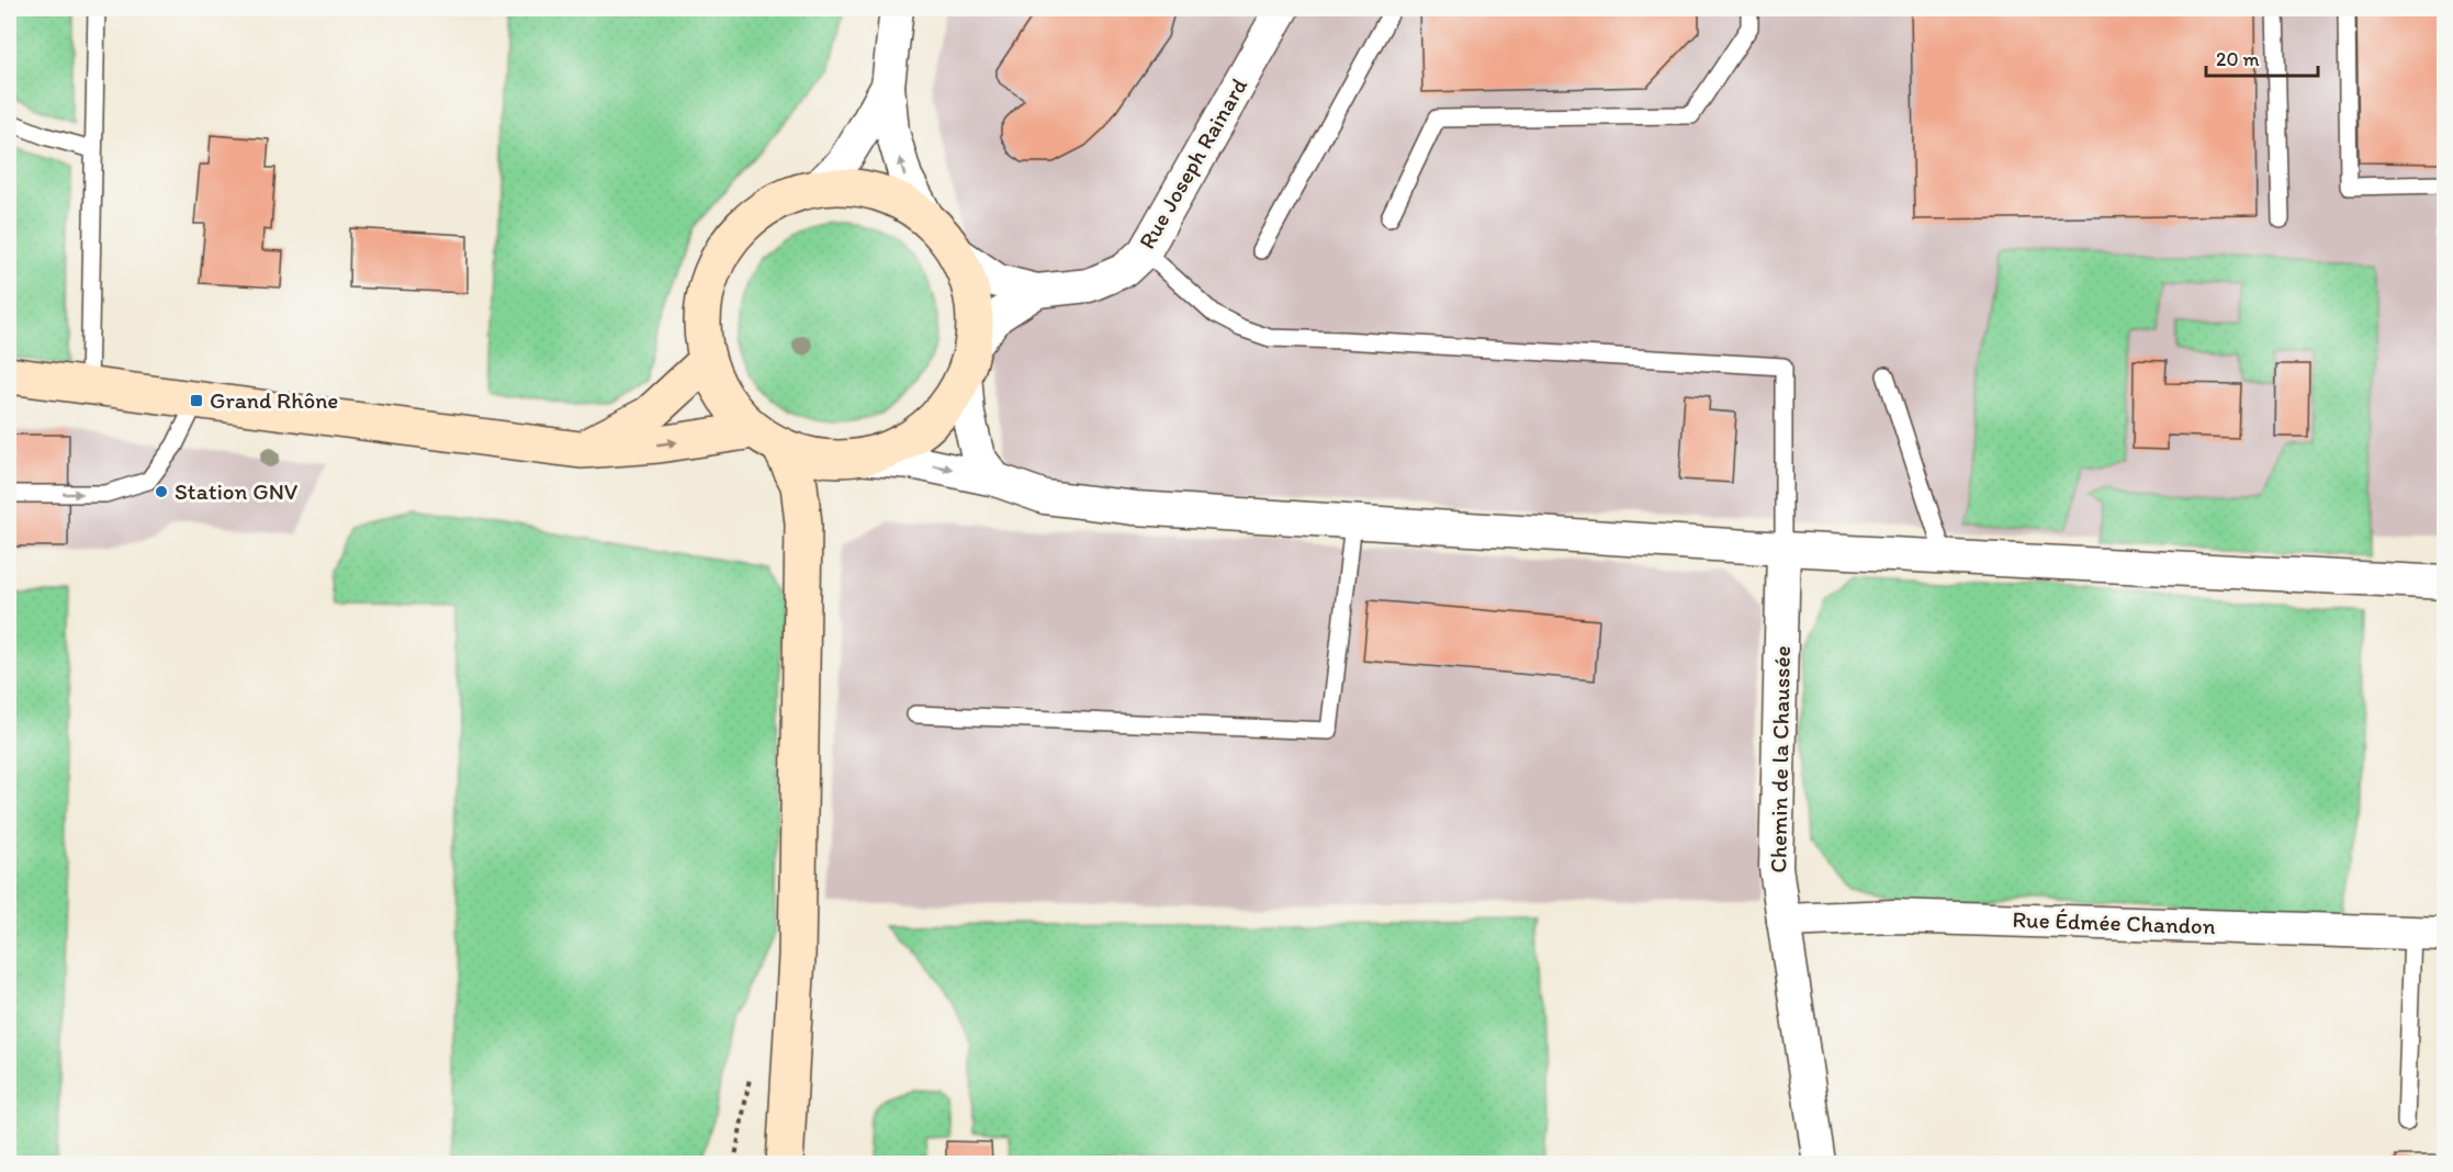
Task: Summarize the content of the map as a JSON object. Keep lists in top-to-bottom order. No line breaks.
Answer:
{"streets":{"street":["Rue Joseph Rainard","Chemin de la Chaussée","Rue Édmée Chandon"]},"crossings":[["Chemin de la Chaussée","Rue Édmée Chandon"]],"places":{"transit":["Grand Rhône"],"other":["Station GNV"]},"scale_bar":"20 m"}
